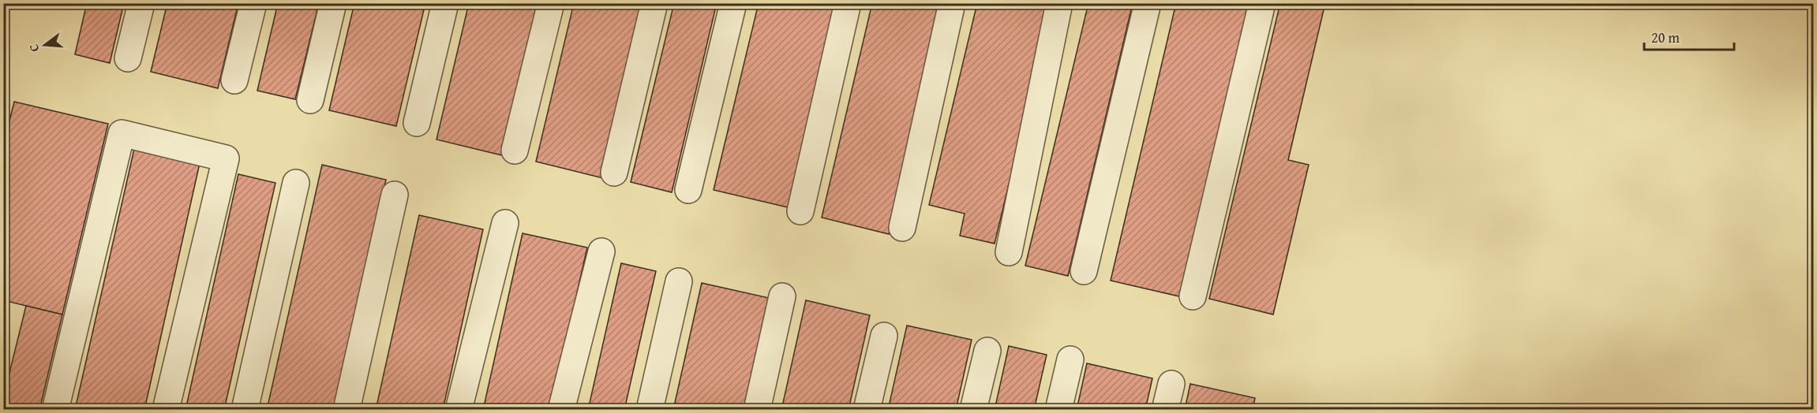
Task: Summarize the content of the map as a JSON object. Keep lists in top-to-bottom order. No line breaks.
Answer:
{"scale_bar":"20 m","north":"left"}
